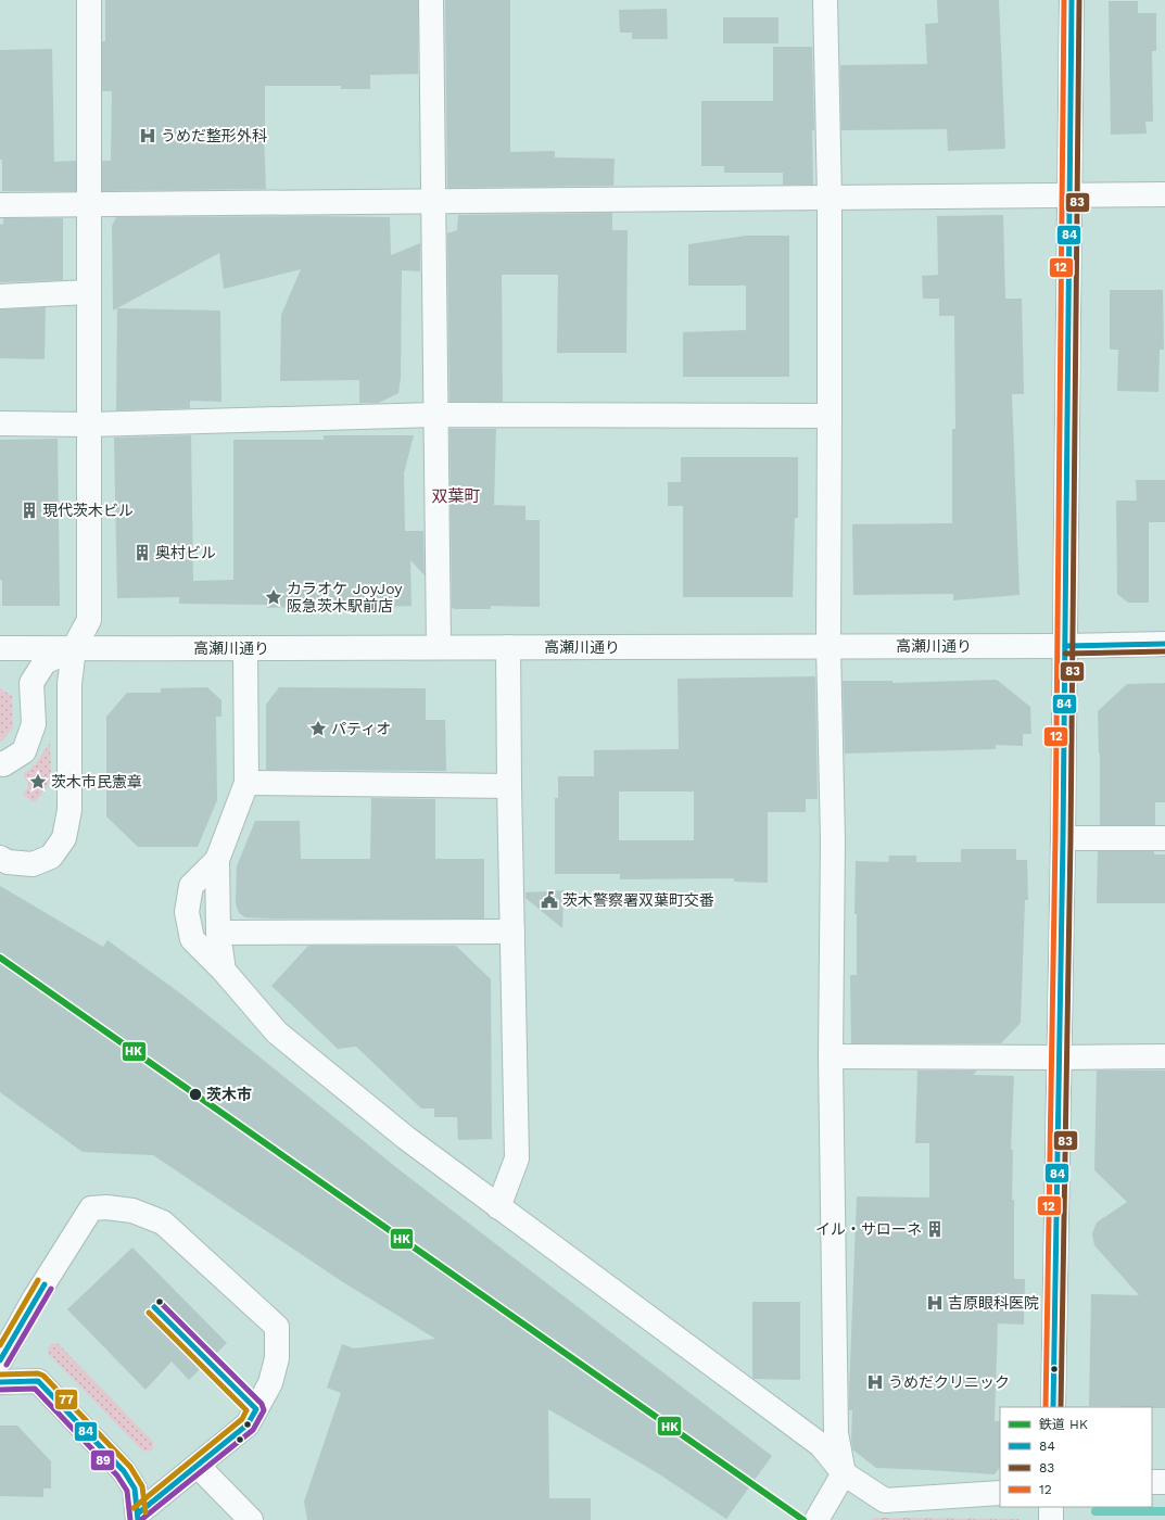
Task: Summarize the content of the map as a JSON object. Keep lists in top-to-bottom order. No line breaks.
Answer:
{"streets":{"street":["高瀬川通り"]},"districts":["双葉町"],"places":{"hospital":["うめだ整形外科","吉原眼科医院","うめだクリニック"],"building":["現代茨木ビル","奥村ビル","イル・サローネ"],"place":["カラオケ JoyJoy 阪急茨木駅前店","パティオ","茨木市民憲章"],"public building":["茨木警察署双葉町交番"],"other":["茨木市"]},"lines":["transit line 84","transit line 83","transit line 12","rail line HK","transit line 77","transit line 89"],"legend":["鉄道 HK","84","83","12"]}
